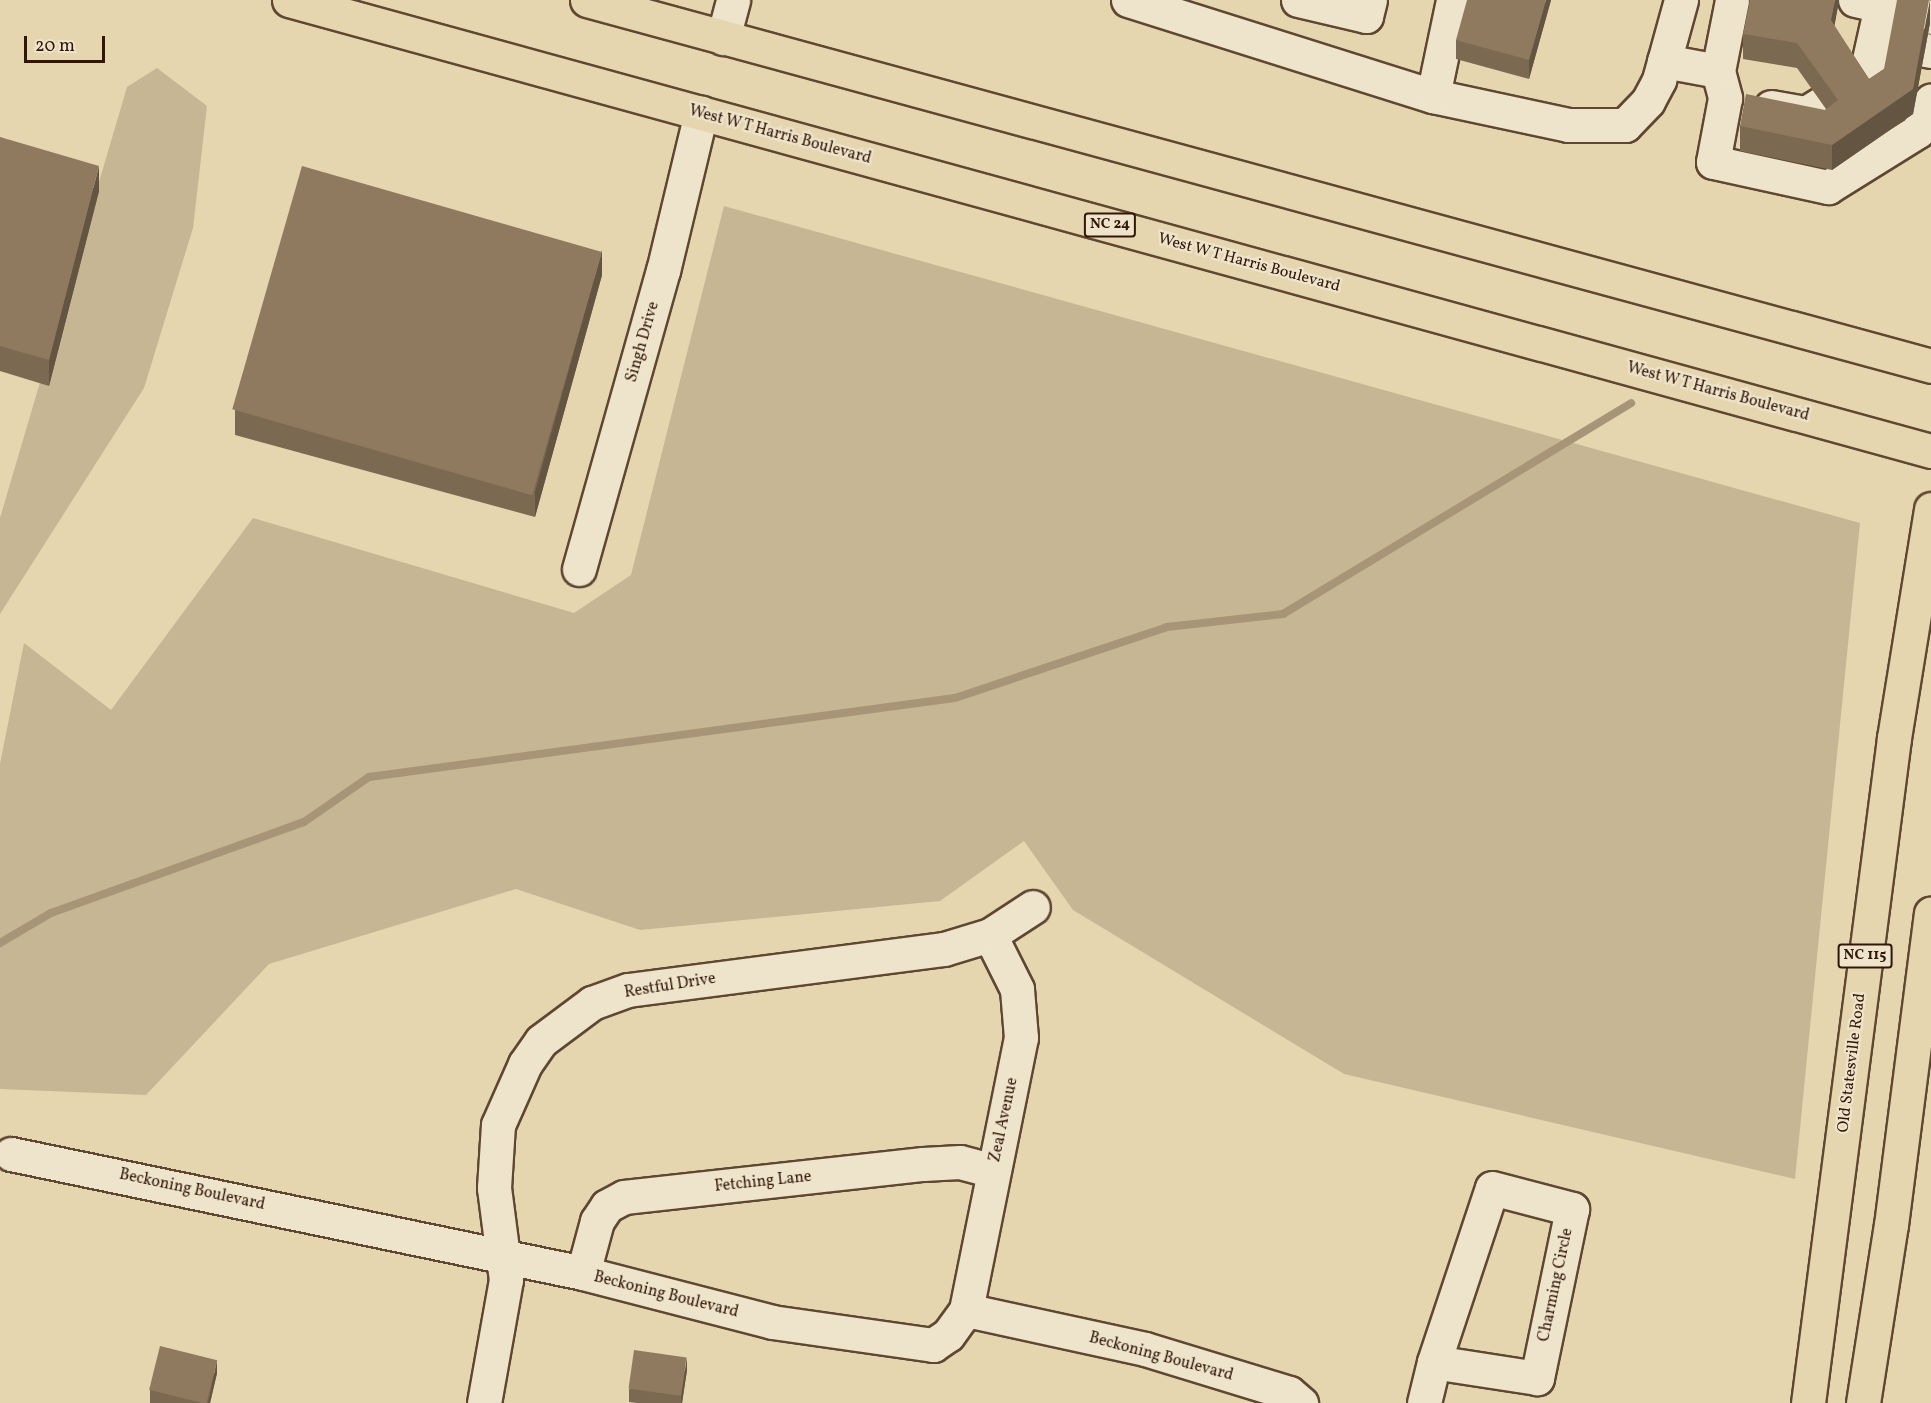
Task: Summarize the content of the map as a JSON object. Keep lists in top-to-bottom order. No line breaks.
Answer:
{"streets":{"main road":["West W T Harris Boulevard","NC 24","NC 115","Old Statesville Road"],"street":["Singh Drive","Restful Drive","Zeal Avenue","Fetching Lane","Beckoning Boulevard","Charming Circle"]},"crossings":[["West W T Harris Boulevard","Singh Drive"],["Restful Drive","Zeal Avenue"],["Restful Drive","Beckoning Boulevard"],["Zeal Avenue","Fetching Lane"],["Zeal Avenue","Beckoning Boulevard"],["Fetching Lane","Beckoning Boulevard"]],"scale_bar":"20 m"}
